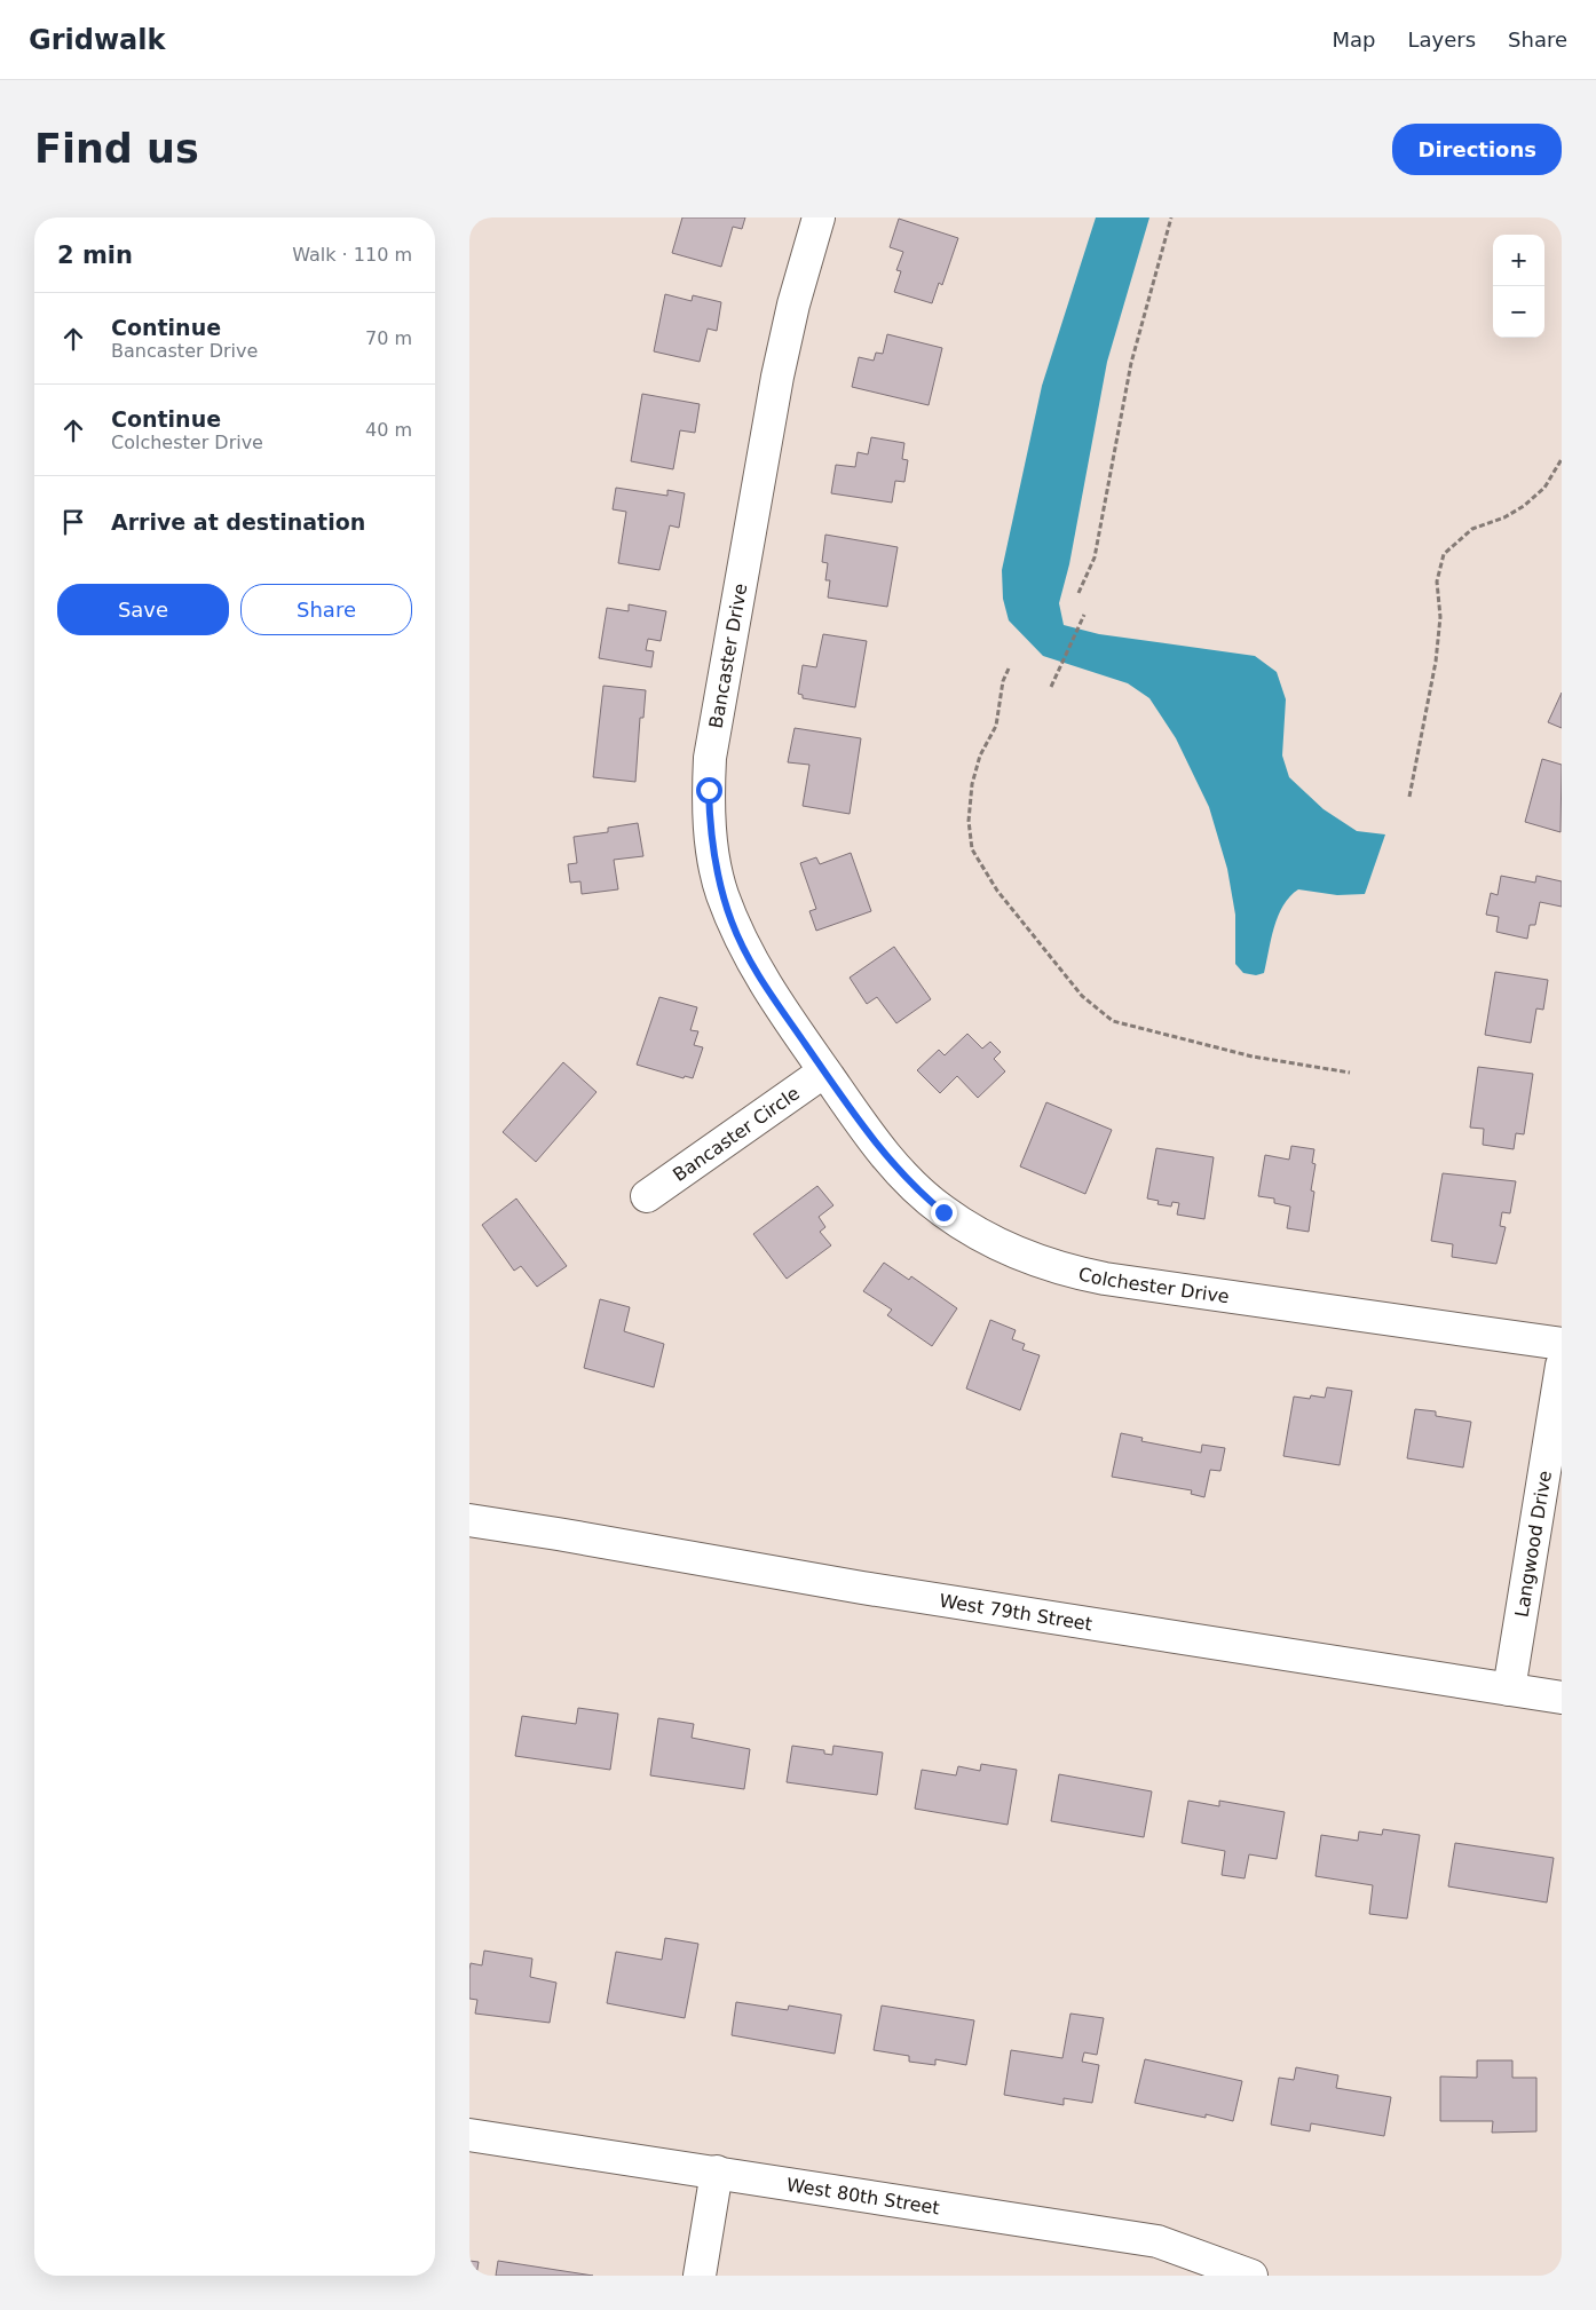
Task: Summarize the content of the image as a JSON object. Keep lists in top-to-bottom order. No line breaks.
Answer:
{"streets":{"street":["Bancaster Drive","Bancaster Circle","Colchester Drive","Langwood Drive","West 79th Street","West 80th Street"]},"crossings":[["Bancaster Drive","Bancaster Circle"],["Bancaster Drive","Colchester Drive"],["Bancaster Circle","Colchester Drive"],["Langwood Drive","West 79th Street"]],"page":{"header":"Gridwalk","nav":["Map","Layers","Share"],"buttons":["Directions",["Save","Share"]],"title":"Find us","heading":["2 min","Walk · 110 m"],"map_buttons":["+","−"],"list":[["Continue","Bancaster Drive","70 m"],["Continue","Colchester Drive","40 m"],"Arrive at destination"]}}
